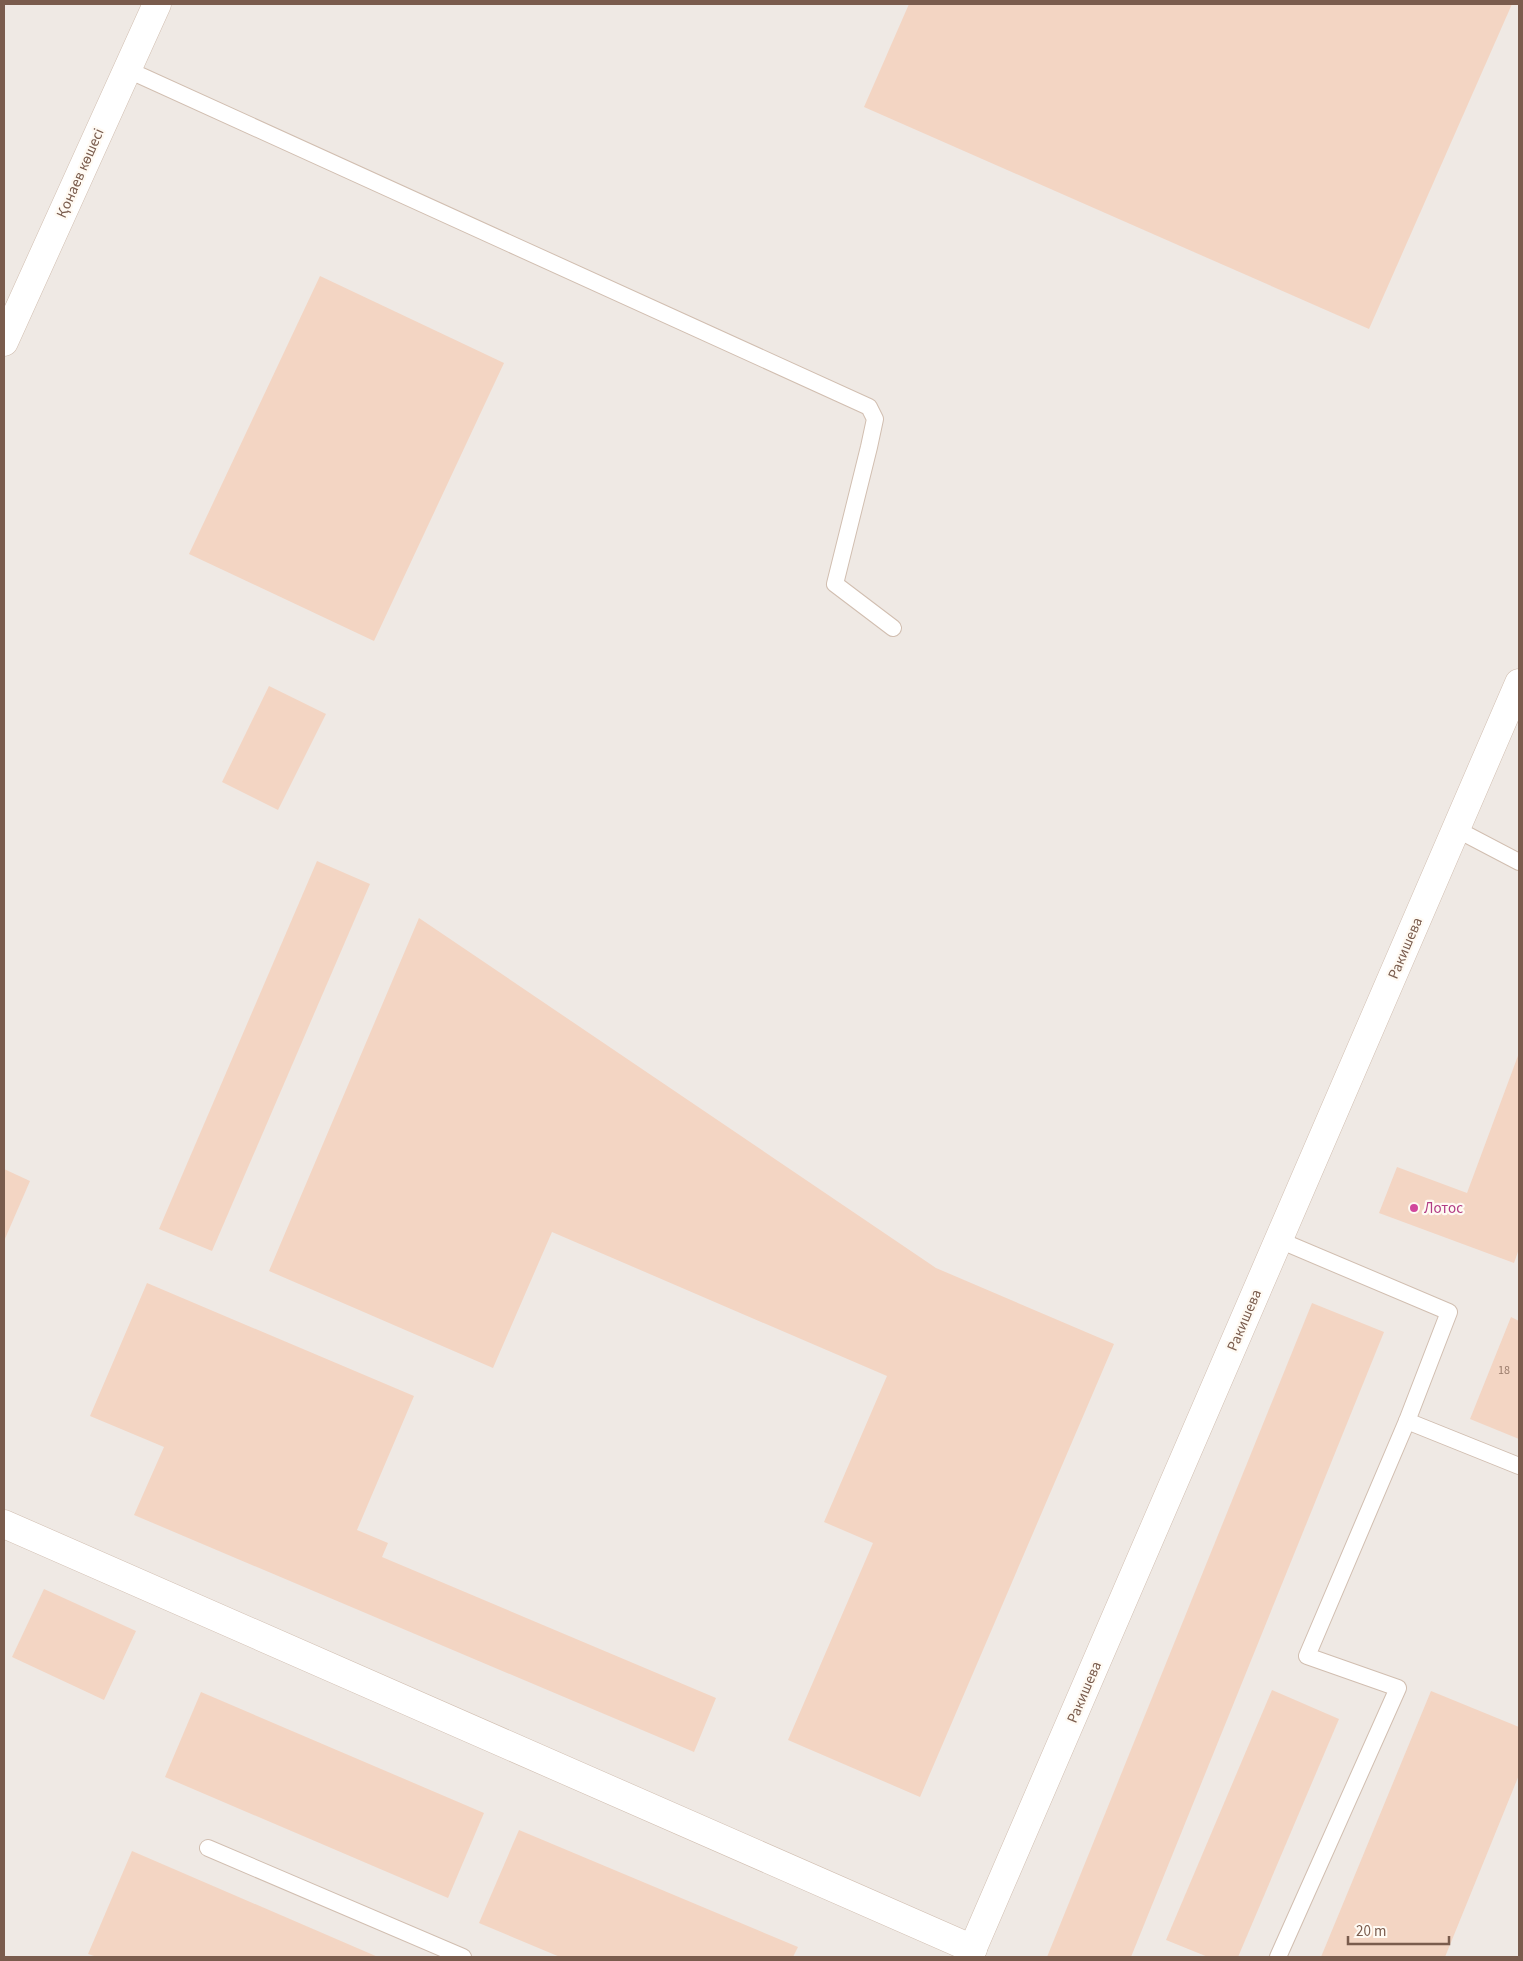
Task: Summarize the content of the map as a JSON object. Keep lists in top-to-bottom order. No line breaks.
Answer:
{"streets":{"street":["Қонаев көшесі","Ракишева"]},"places":["Лотос"],"house_numbers":["18"],"scale_bar":"20 m"}
